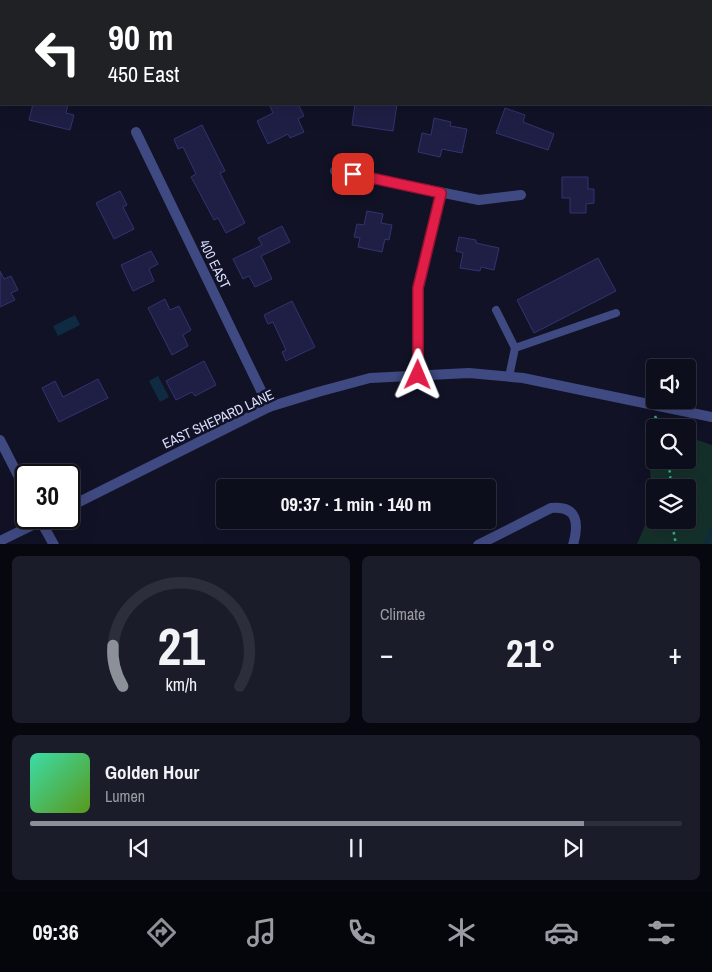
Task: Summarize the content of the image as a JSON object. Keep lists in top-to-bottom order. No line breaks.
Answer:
{"streets":{"street":["400 EAST","EAST SHEPARD LANE"]},"crossings":[["400 EAST","EAST SHEPARD LANE"]],"page":{"turn":["90 m","450 East"],"limit":"30","trip":"09:37 · 1 min · 140 m","tile":"Climate","heat":["−","21°","+"],"song":["Golden Hour","Lumen"],"tabs":"09:36","gauge":["21","km/h"]}}
